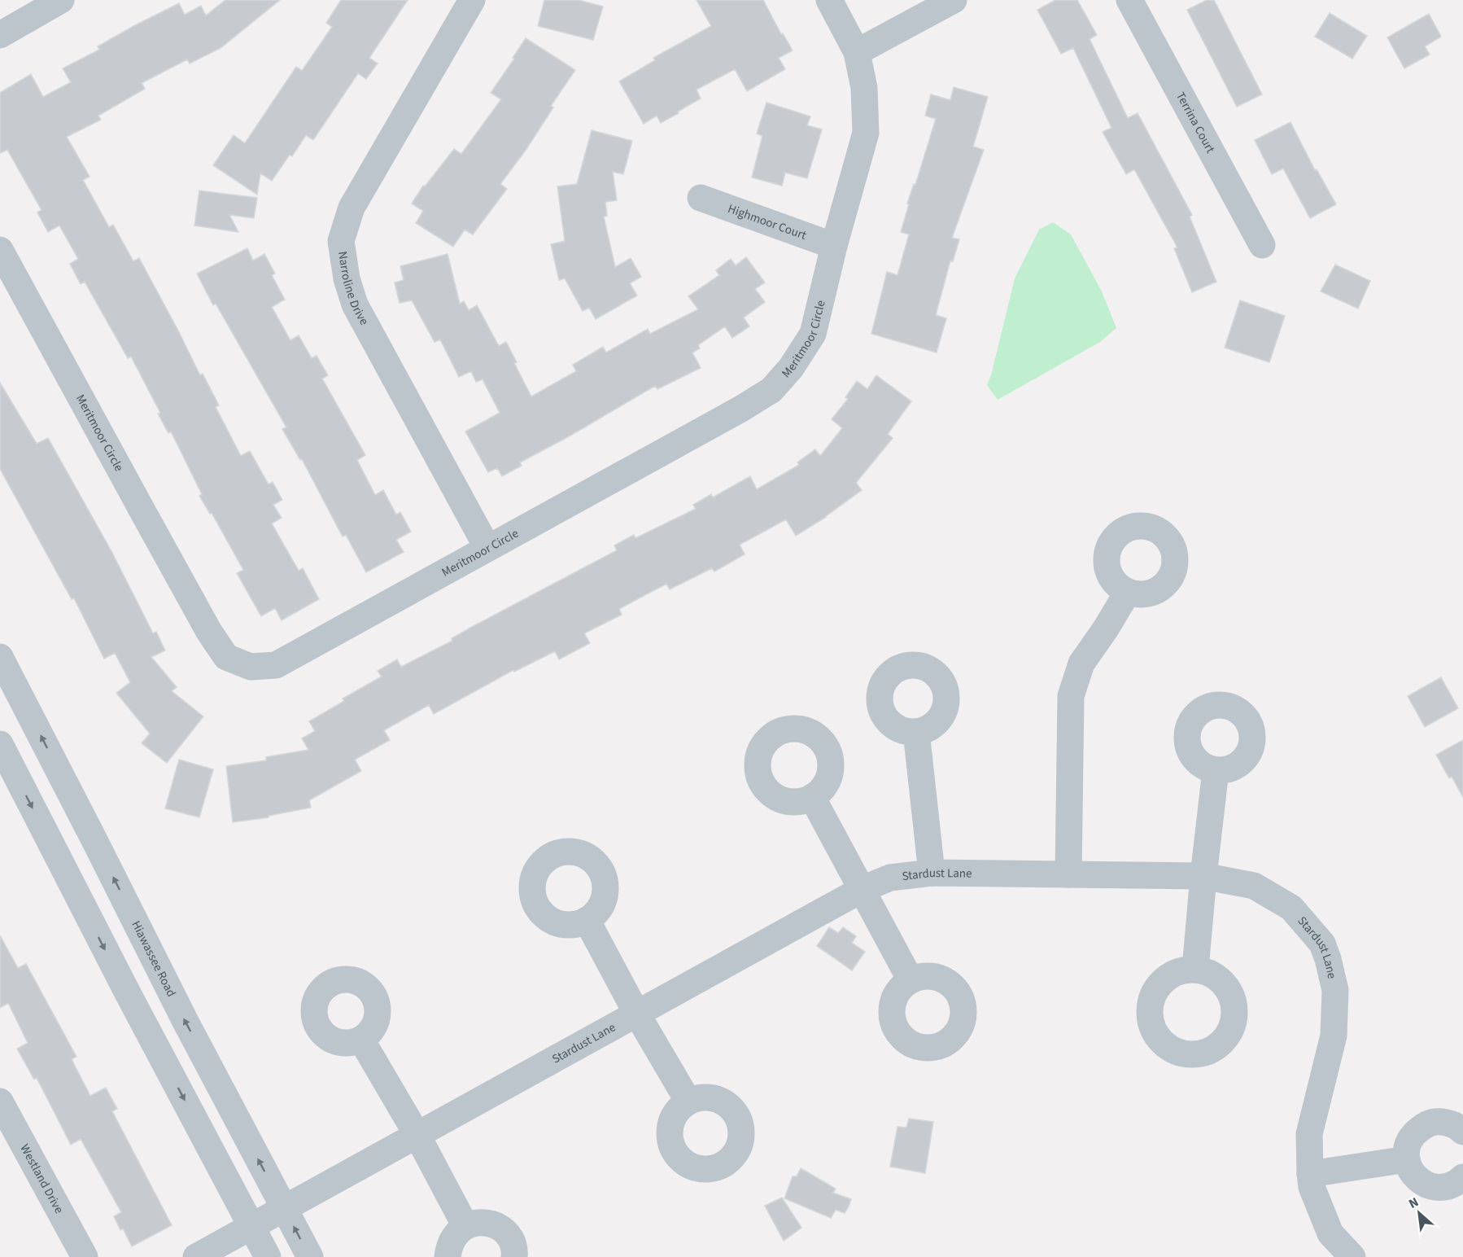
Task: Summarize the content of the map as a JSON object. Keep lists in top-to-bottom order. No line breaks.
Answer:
{"streets":{"street":["Terrina Court","Highmoor Court","Narroline Drive","Meritmoor Circle","Stardust Lane","Hiawassee Road","Westland Drive"]},"crossings":[["Highmoor Court","Meritmoor Circle"],["Narroline Drive","Meritmoor Circle"],["Stardust Lane","Hiawassee Road"]],"north":"top left"}
